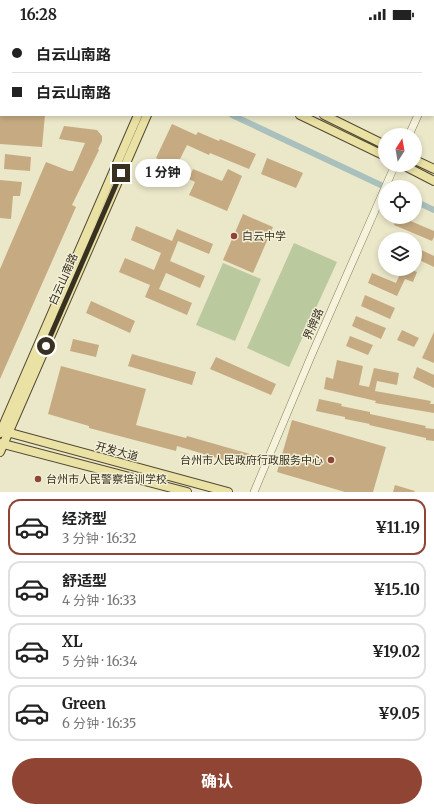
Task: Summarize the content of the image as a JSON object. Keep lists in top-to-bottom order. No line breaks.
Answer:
{"streets":{"main road":["白云山南路","开发大道"],"street":["界牌路"]},"crossings":[["白云山南路","开发大道"]],"places":["白云中学","台州市人民政府行政服务中心","台州市人民警察培训学校"],"north":"top","page":{"status":"16:28","banner":["白云山南路","白云山南路"],"bubble":"1 分钟","list":[{"name":"经济型","note":"3 分钟 · 16:32","value":"¥11.19"},{"name":"舒适型","note":"4 分钟 · 16:33","value":"¥15.10"},{"name":"XL","note":"5 分钟 · 16:34","value":"¥19.02"},{"name":"Green","note":"6 分钟 · 16:35","value":"¥9.05"}],"buttons":"确认"}}
